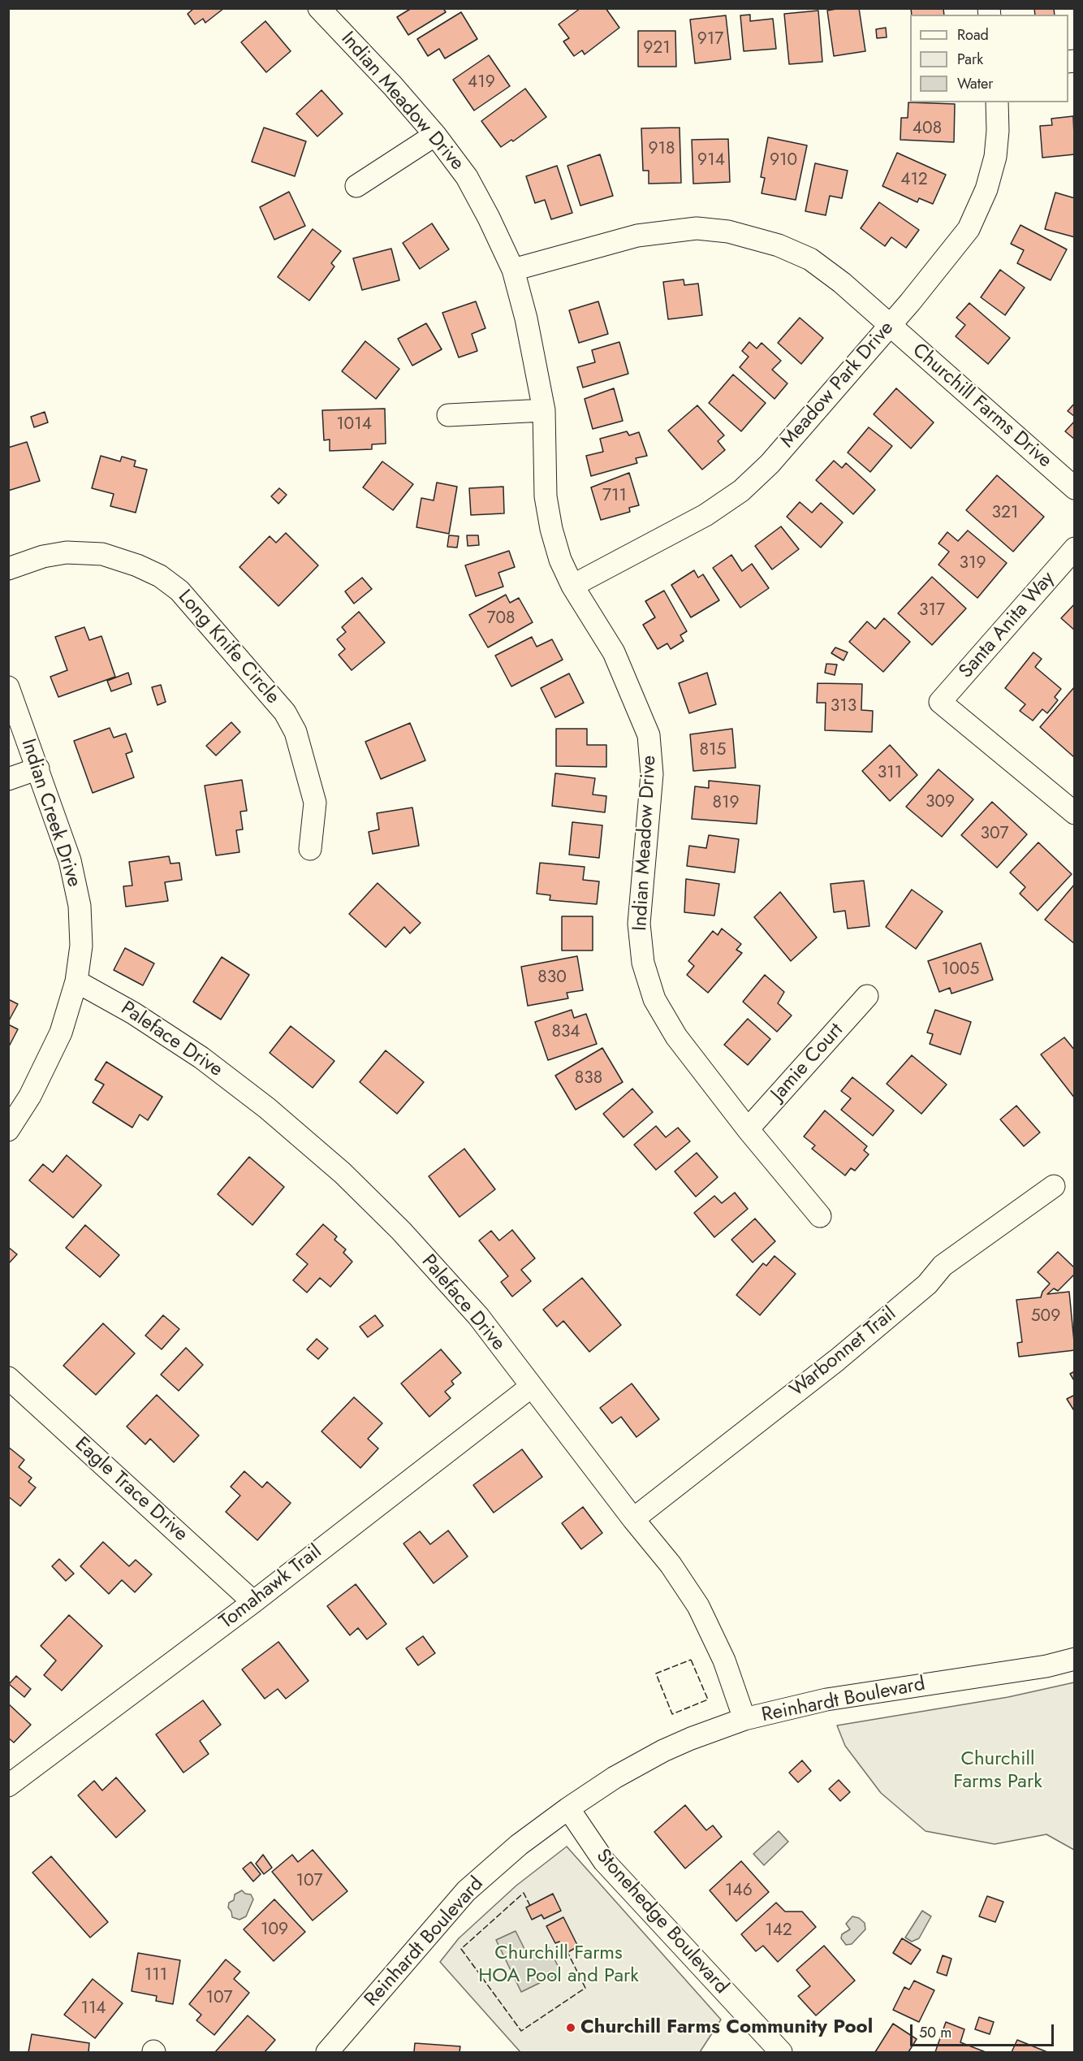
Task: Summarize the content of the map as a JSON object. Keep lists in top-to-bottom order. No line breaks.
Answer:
{"streets":{"street":["Indian Meadow Drive","Meadow Park Drive","Churchill Farms Drive","Santa Anita Way","Long Knife Circle","Indian Creek Drive","Paleface Drive","Jamie Court","Warbonnet Trail","Eagle Trace Drive","Tomahawk Trail","Reinhardt Boulevard","Stonehedge Boulevard"]},"crossings":[["Indian Meadow Drive","Meadow Park Drive"],["Indian Meadow Drive","Churchill Farms Drive"],["Indian Meadow Drive","Jamie Court"],["Meadow Park Drive","Churchill Farms Drive"],["Indian Creek Drive","Paleface Drive"],["Paleface Drive","Warbonnet Trail"],["Paleface Drive","Tomahawk Trail"],["Paleface Drive","Reinhardt Boulevard"],["Eagle Trace Drive","Tomahawk Trail"],["Reinhardt Boulevard","Stonehedge Boulevard"]],"parks":["Churchill Farms Park","Churchill Farms HOA Pool and Park"],"places":["Churchill Farms Community Pool"],"house_numbers":["917","921","419","408","918","914","910","412","1014","711","321","319","317","708","313","815","311","309","819","307","1005","830","834","838","509","107","146","109","142","111","107","114"],"legend":["Road","Park","Water"],"scale_bar":"50 m"}
